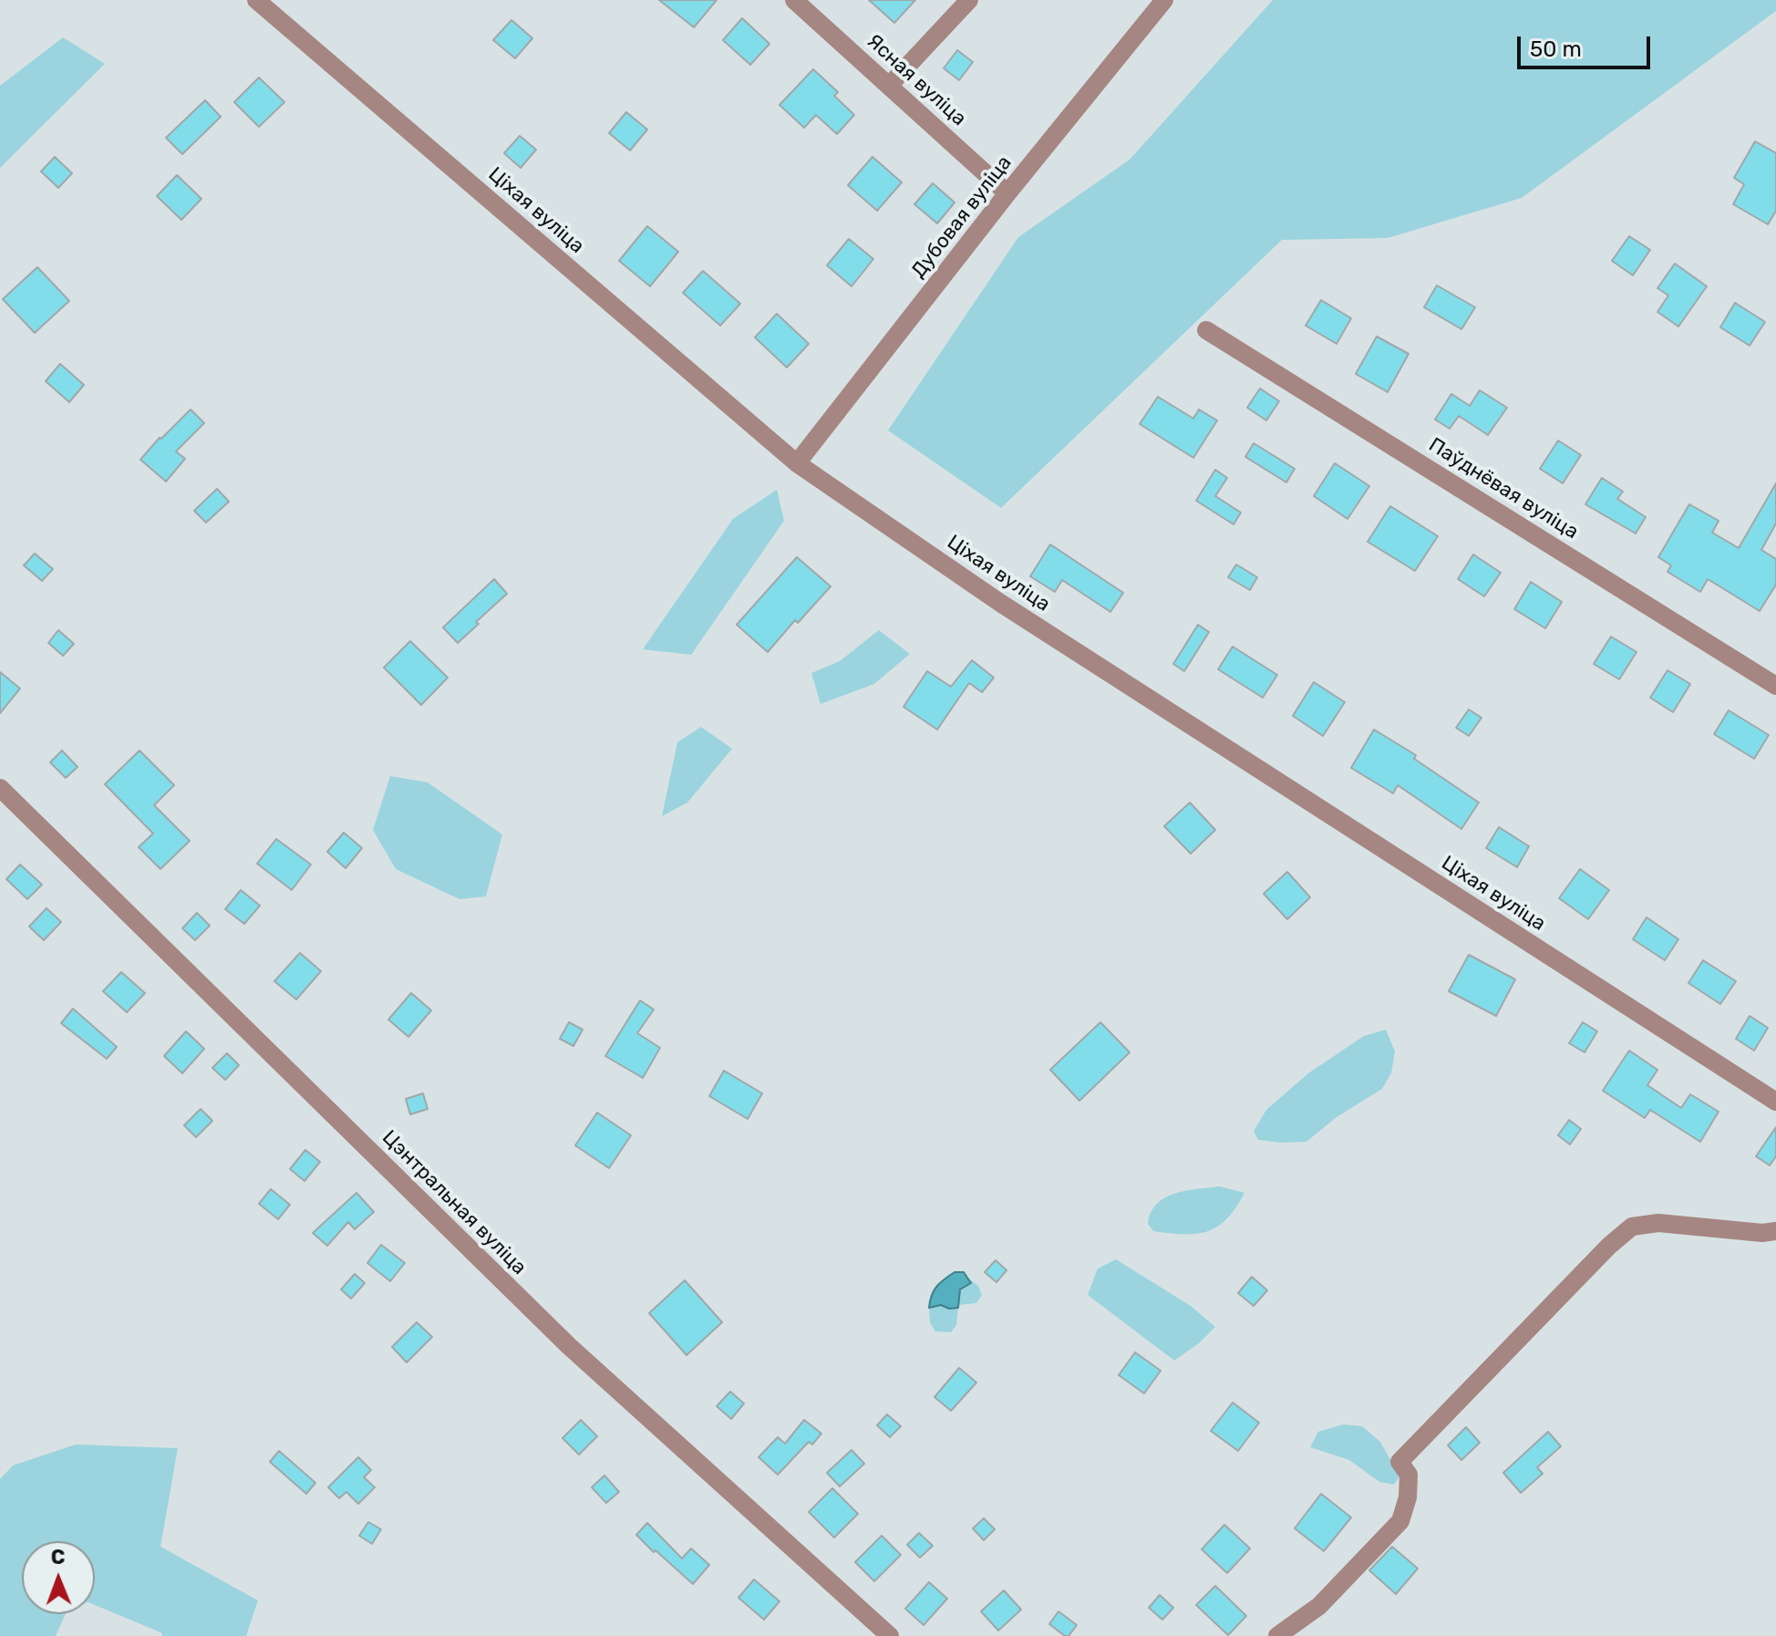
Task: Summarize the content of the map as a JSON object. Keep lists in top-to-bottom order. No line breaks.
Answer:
{"streets":{"street":["Ясная вуліца","Ціхая вуліца","Дубовая вуліца","Паўднёвая вуліца","Цэнтральная вуліца"]},"crossings":[["Ясная вуліца","Дубовая вуліца"],["Ціхая вуліца","Дубовая вуліца"]],"scale_bar":"50 m","north":"top"}
